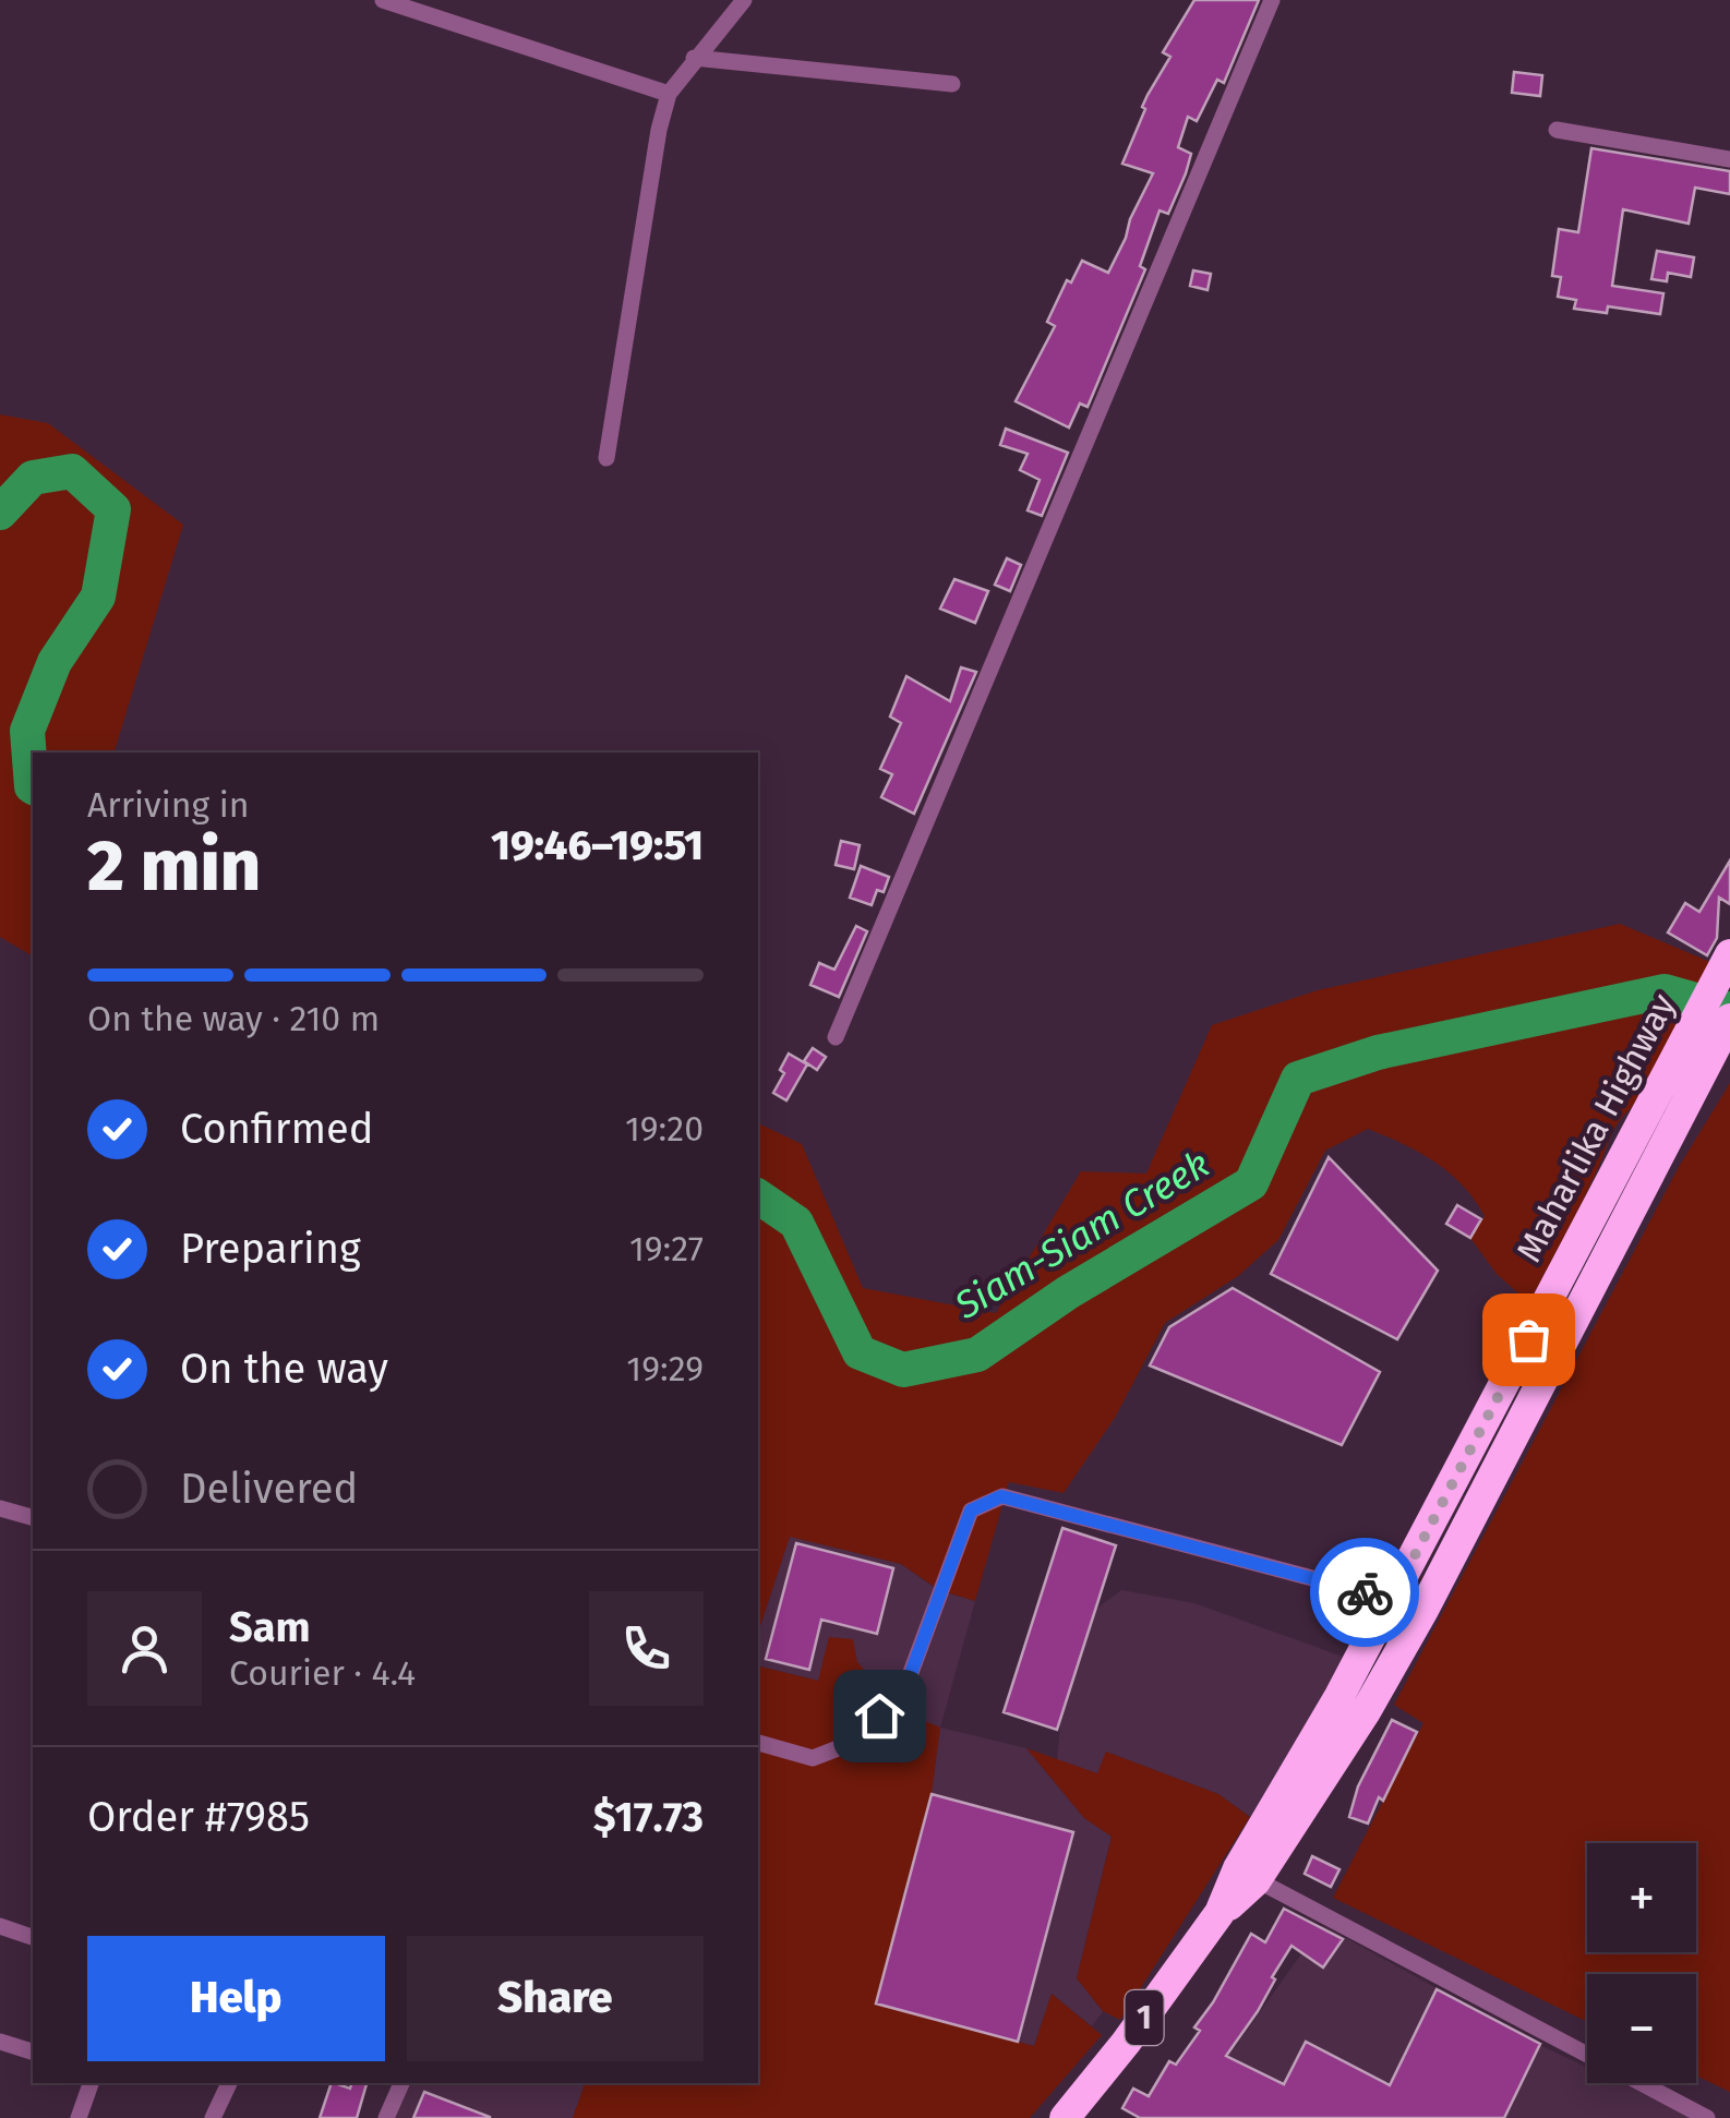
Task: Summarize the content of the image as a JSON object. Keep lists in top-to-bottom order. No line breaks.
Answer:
{"streets":{"highway":["Maharlika Highway","1"]},"water":["Siam-Siam Creek"],"page":{"heading":["2 min","Arriving in","19:46–19:51"],"panel":["Sam","Courier · 4.4","Order #7985","$17.73"],"bar":"On the way · 210 m","list":[["Confirmed","19:20"],["Preparing","19:27"],["On the way","19:29"],"Delivered"],"map_buttons":["+","−"],"buttons":["Help","Share"]}}
